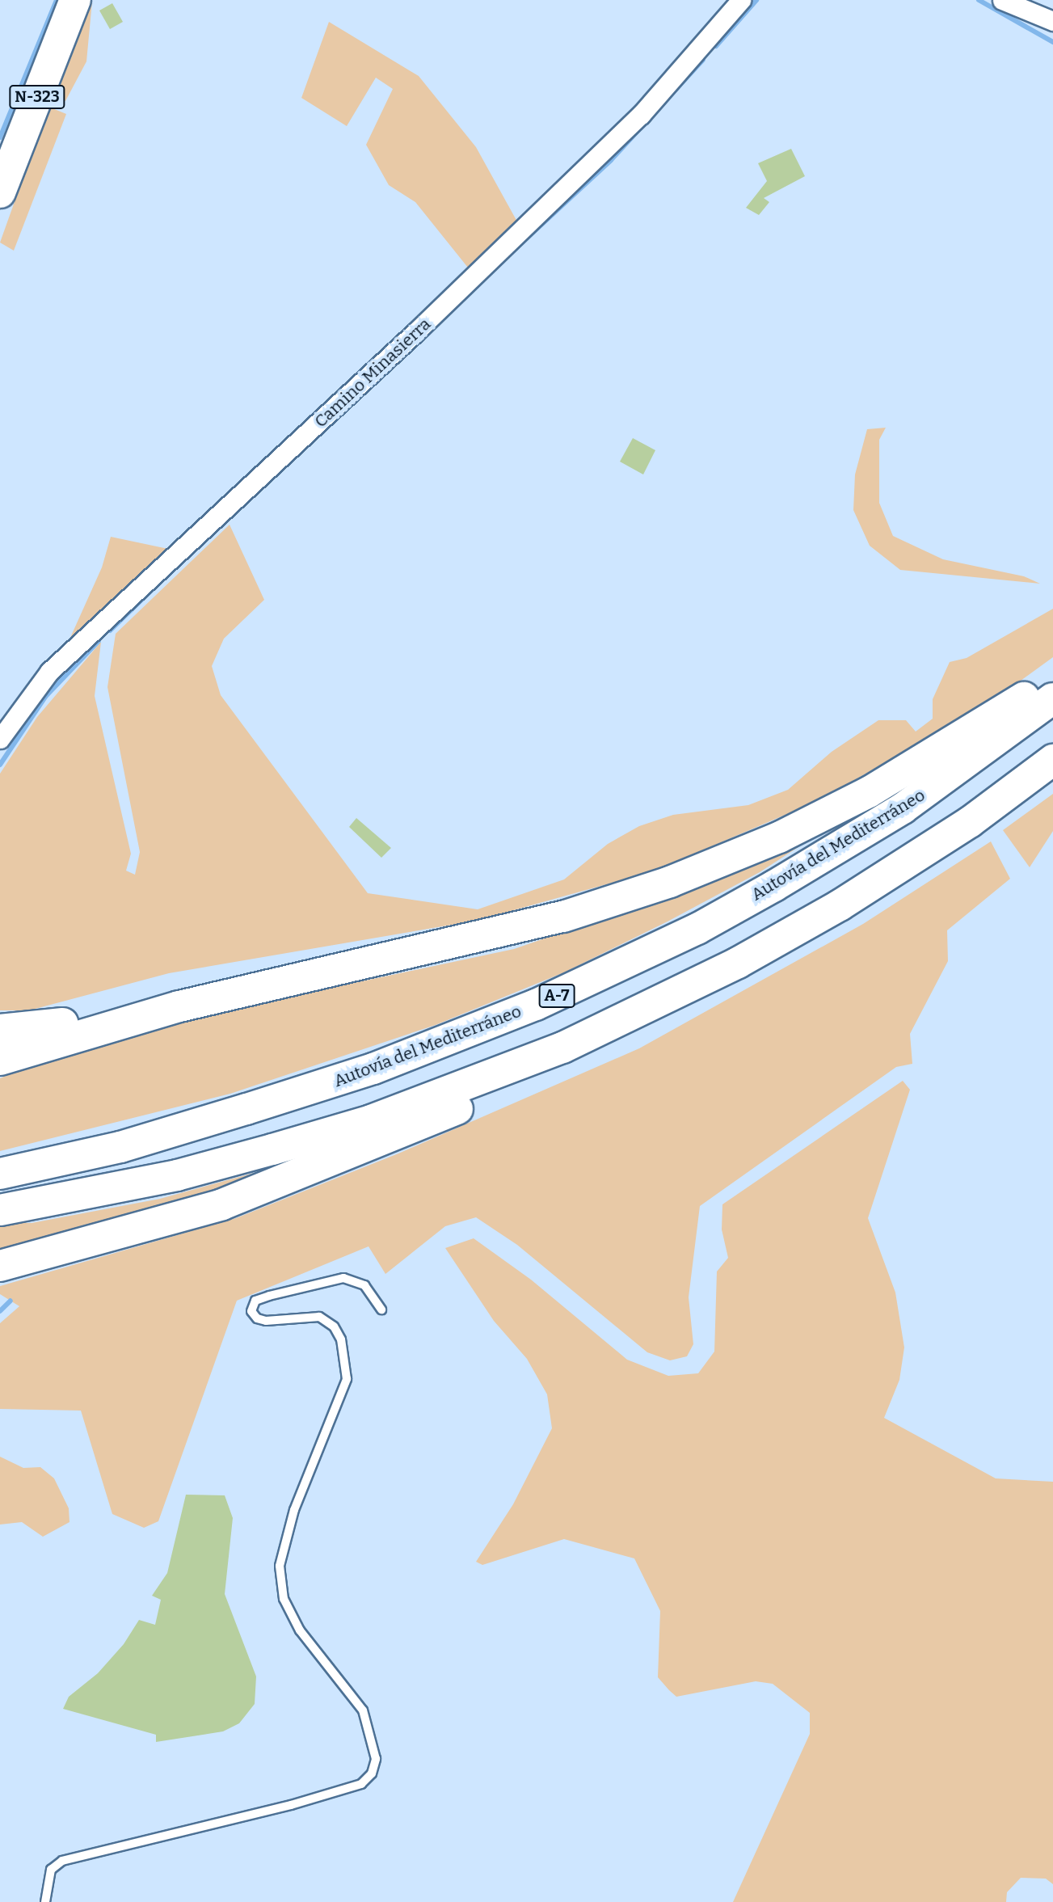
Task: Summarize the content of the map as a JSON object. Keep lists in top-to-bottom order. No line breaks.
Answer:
{"streets":{"highway":["N-323","Autovía del Mediterráneo","A-7"],"street":["Camino Minasierra"]}}
